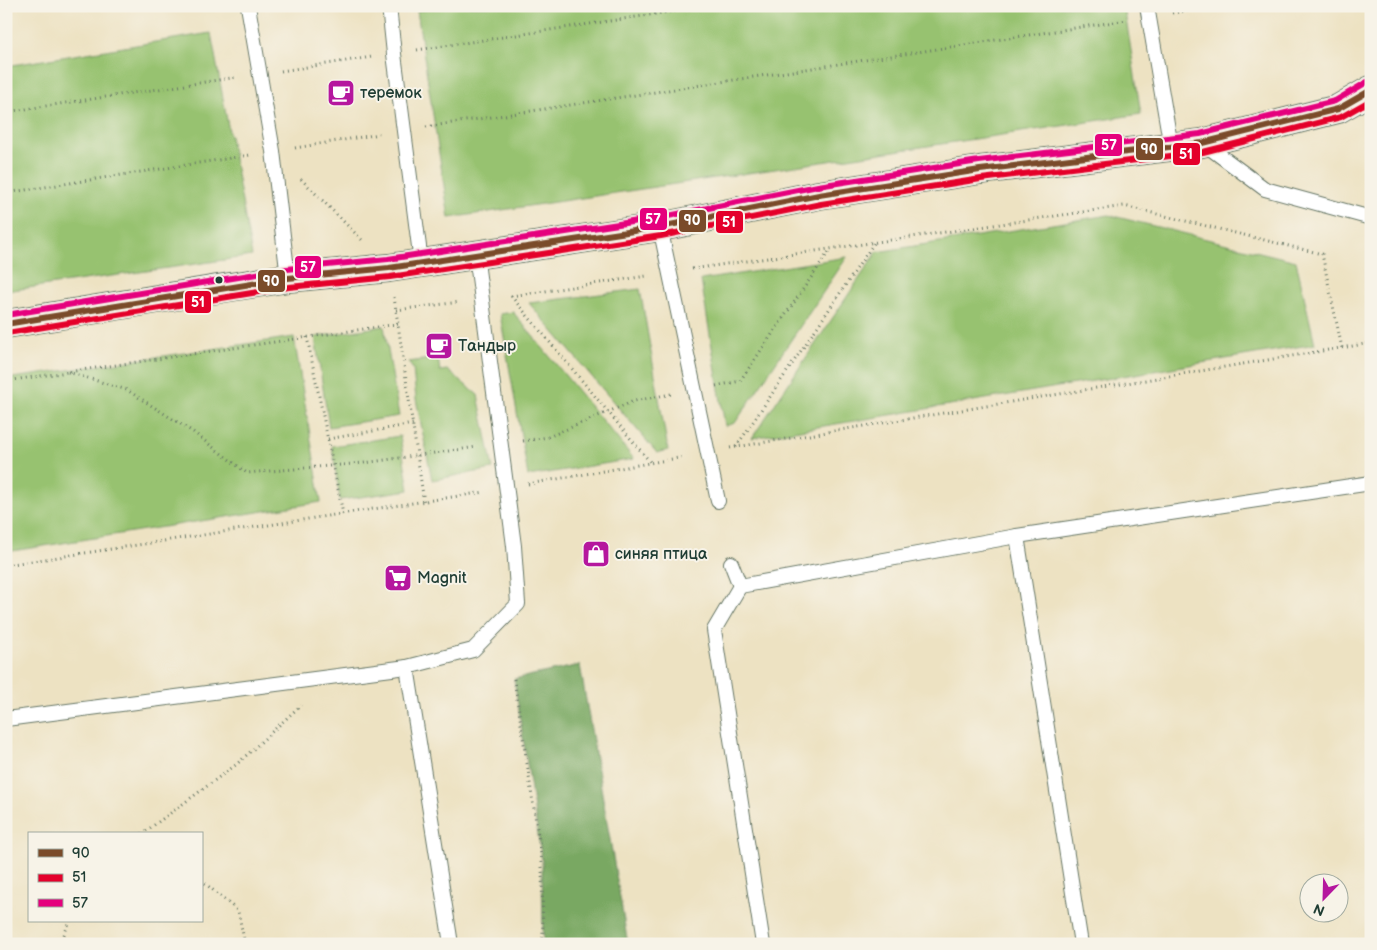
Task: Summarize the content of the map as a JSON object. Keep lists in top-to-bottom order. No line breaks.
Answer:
{"places":{"cafe":["теремок","Тандыр"],"shop":["синяя птица"],"supermarket":["Magnit"]},"lines":["transit line 57","transit line 90","transit line 51"],"legend":["90","51","57"],"north":"bottom left"}
